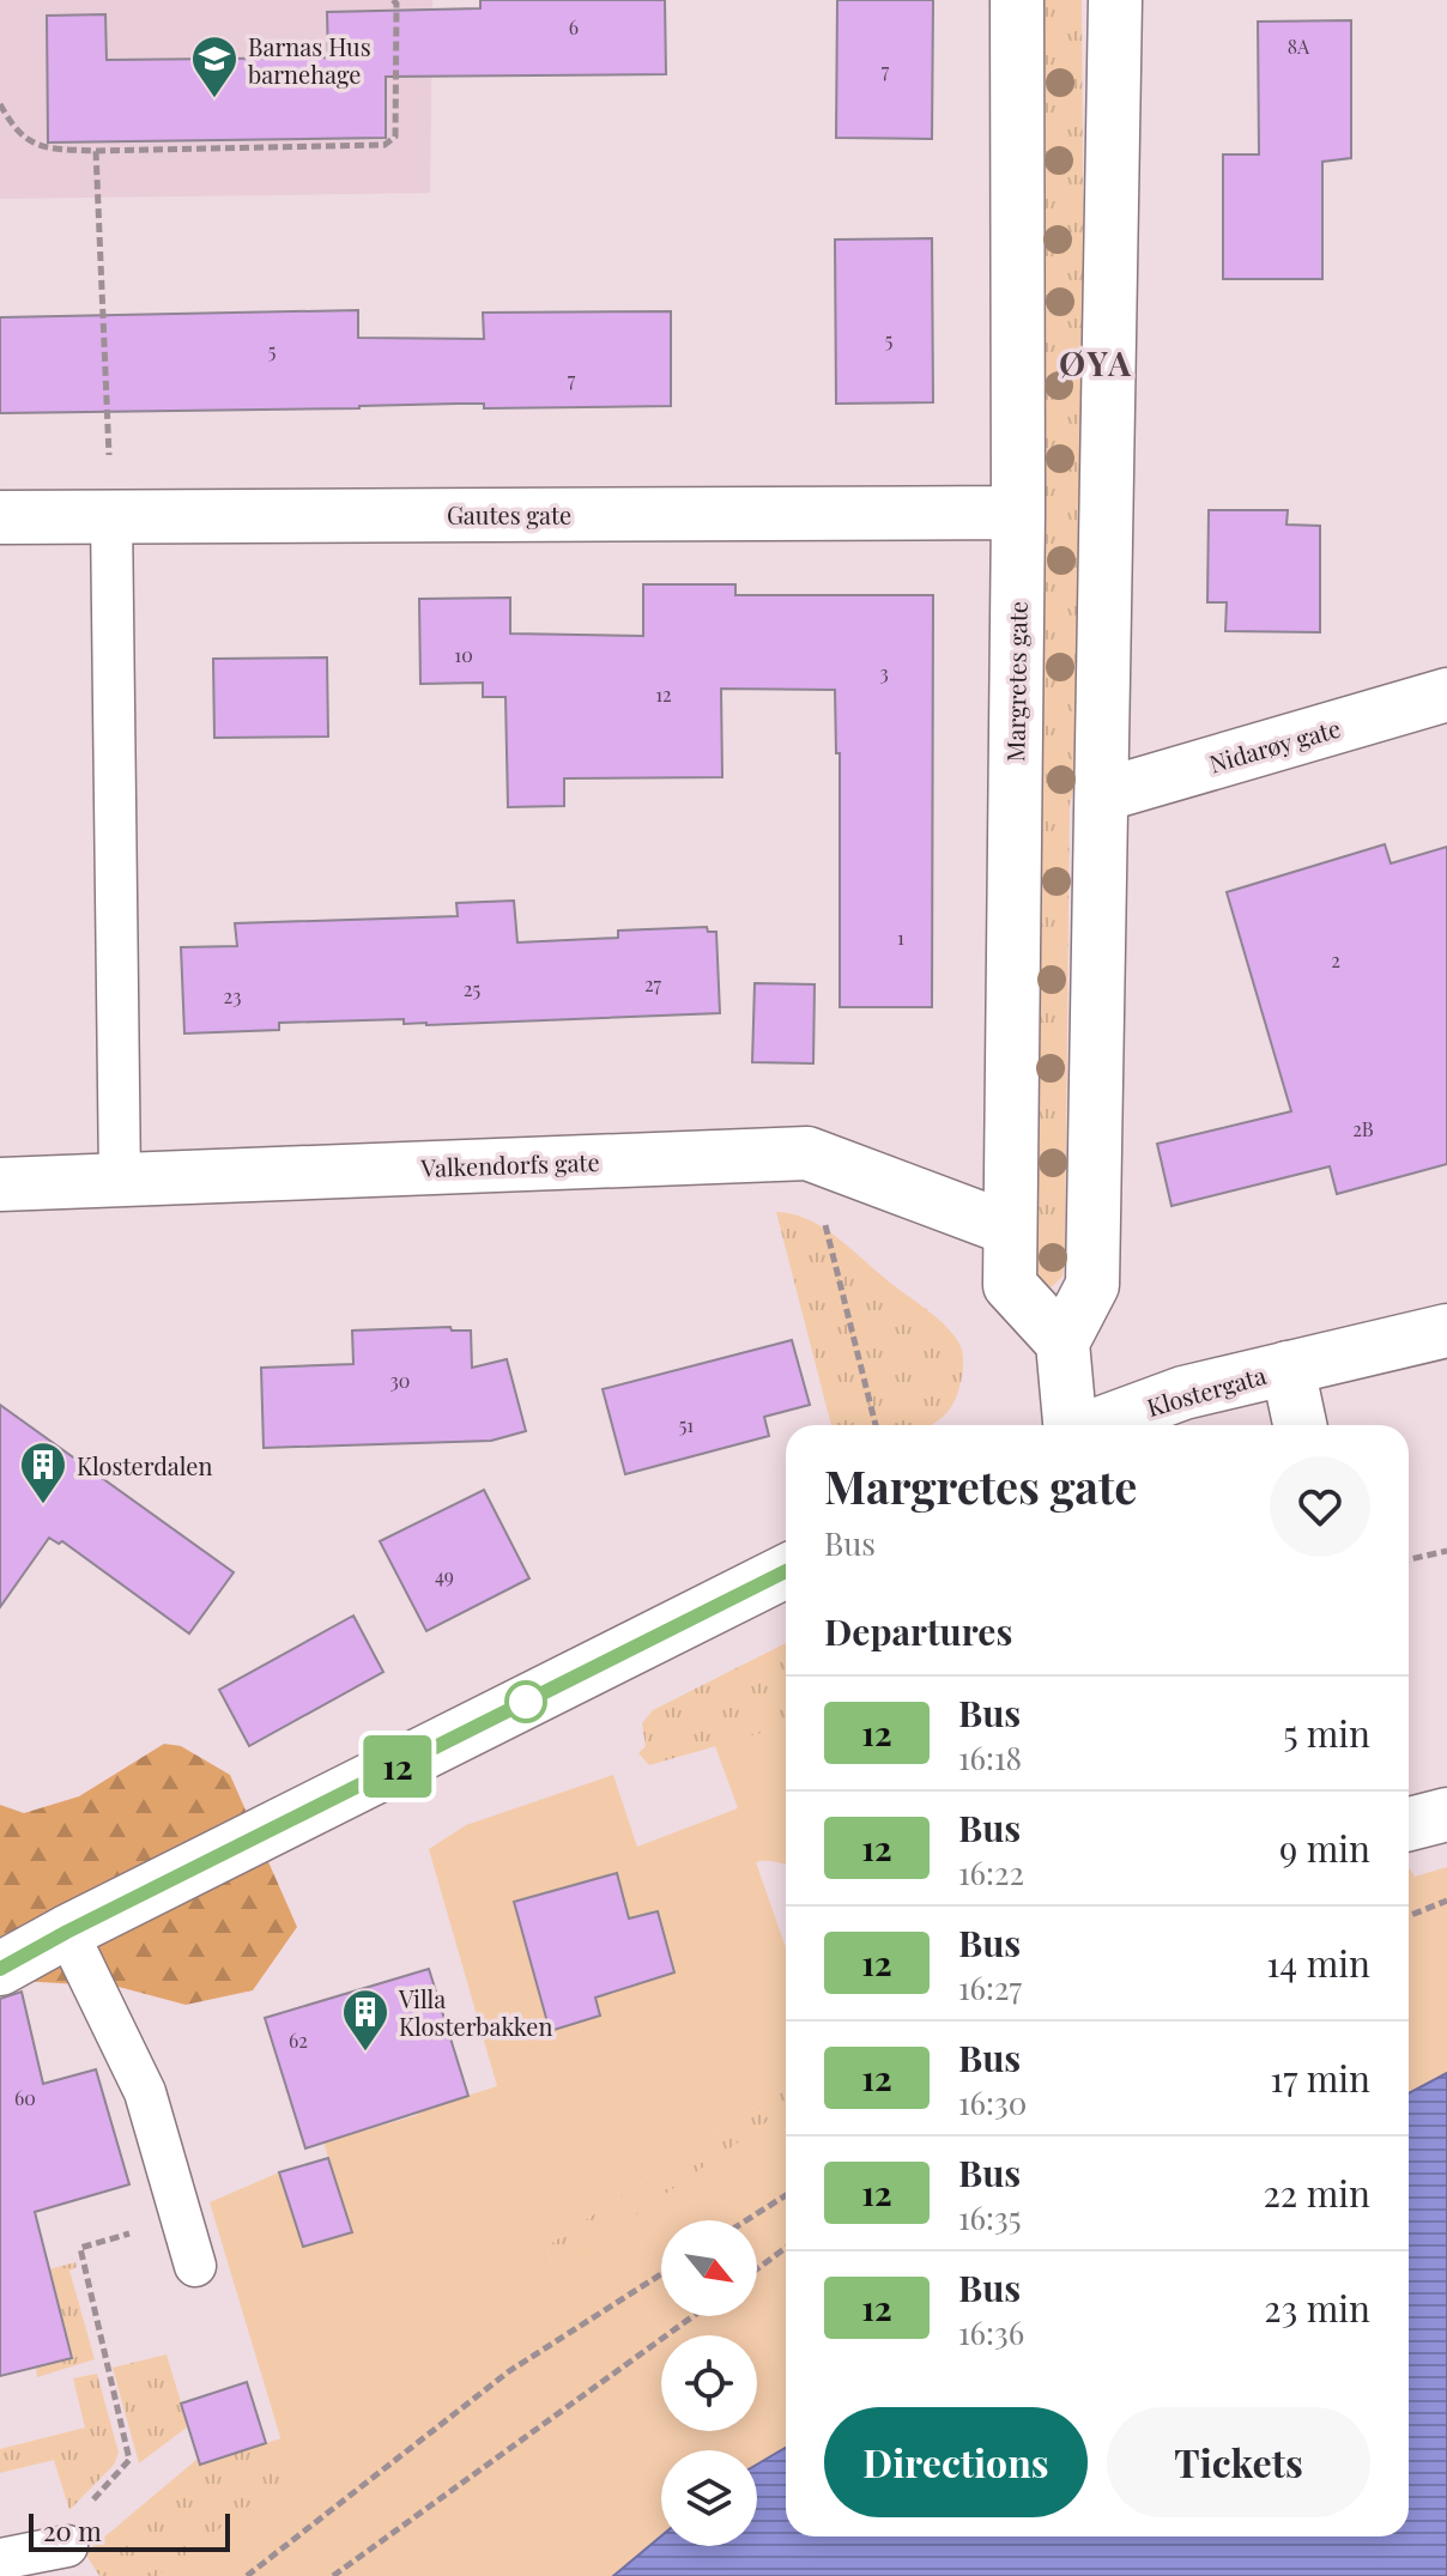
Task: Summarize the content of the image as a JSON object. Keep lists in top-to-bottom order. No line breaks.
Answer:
{"streets":{"street":["Gautes gate","Margretes gate","Nidarøy gate","Valkendorfs gate","Klostergata"]},"crossings":[["Gautes gate","Margretes gate"],["Margretes gate","Valkendorfs gate"]],"districts":["ØYA"],"places":{"school or university":["Barnas Hus barnehage"],"building":["Klosterdalen","Villa Klosterbakken"]},"lines":["bus line 12"],"house_numbers":["6","8A","7","5","5","7","10","3","12","1","2","27","25","23","2B","30","51","49","62","60"],"scale_bar":"20 m","north":"bottom right","page":{"on_map":"12","heading":[["Margretes gate","Bus"],"Departures"],"list":[{"mark":"12","name":"Bus","note":"16:18","value":"5 min"},{"mark":"12","name":"Bus","note":"16:22","value":"9 min"},{"mark":"12","name":"Bus","note":"16:27","value":"14 min"},{"mark":"12","name":"Bus","note":"16:30","value":"17 min"},{"mark":"12","name":"Bus","note":"16:35","value":"22 min"},{"mark":"12","name":"Bus","note":"16:36","value":"23 min"}],"buttons":["Directions","Tickets"],"scale":"20 m"}}
